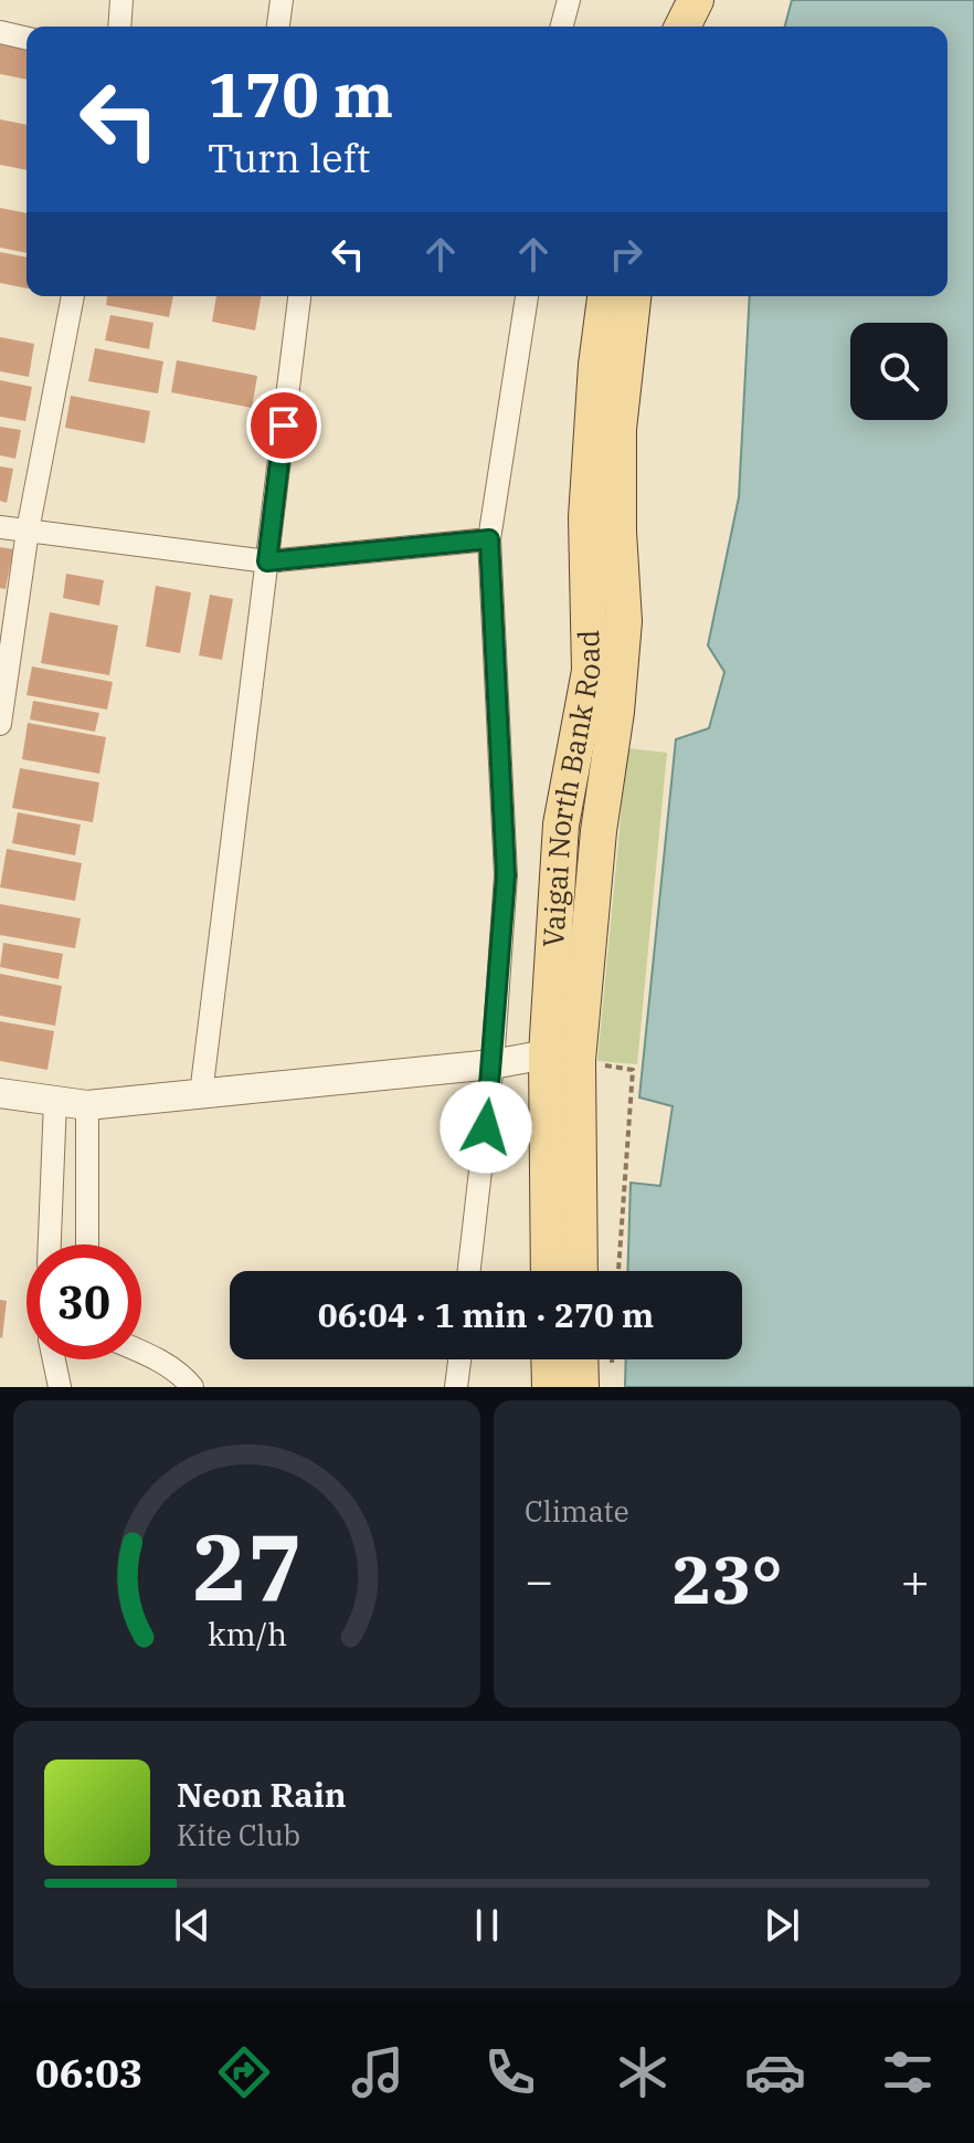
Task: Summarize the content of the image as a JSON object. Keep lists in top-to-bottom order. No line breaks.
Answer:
{"streets":{"main road":["Vaigai North Bank Road"]},"page":{"turn":["170 m","Turn left"],"limit":"30","trip":"06:04 · 1 min · 270 m","tile":"Climate","heat":["−","23°","+"],"song":["Neon Rain","Kite Club"],"tabs":"06:03","gauge":["27","km/h"]}}
